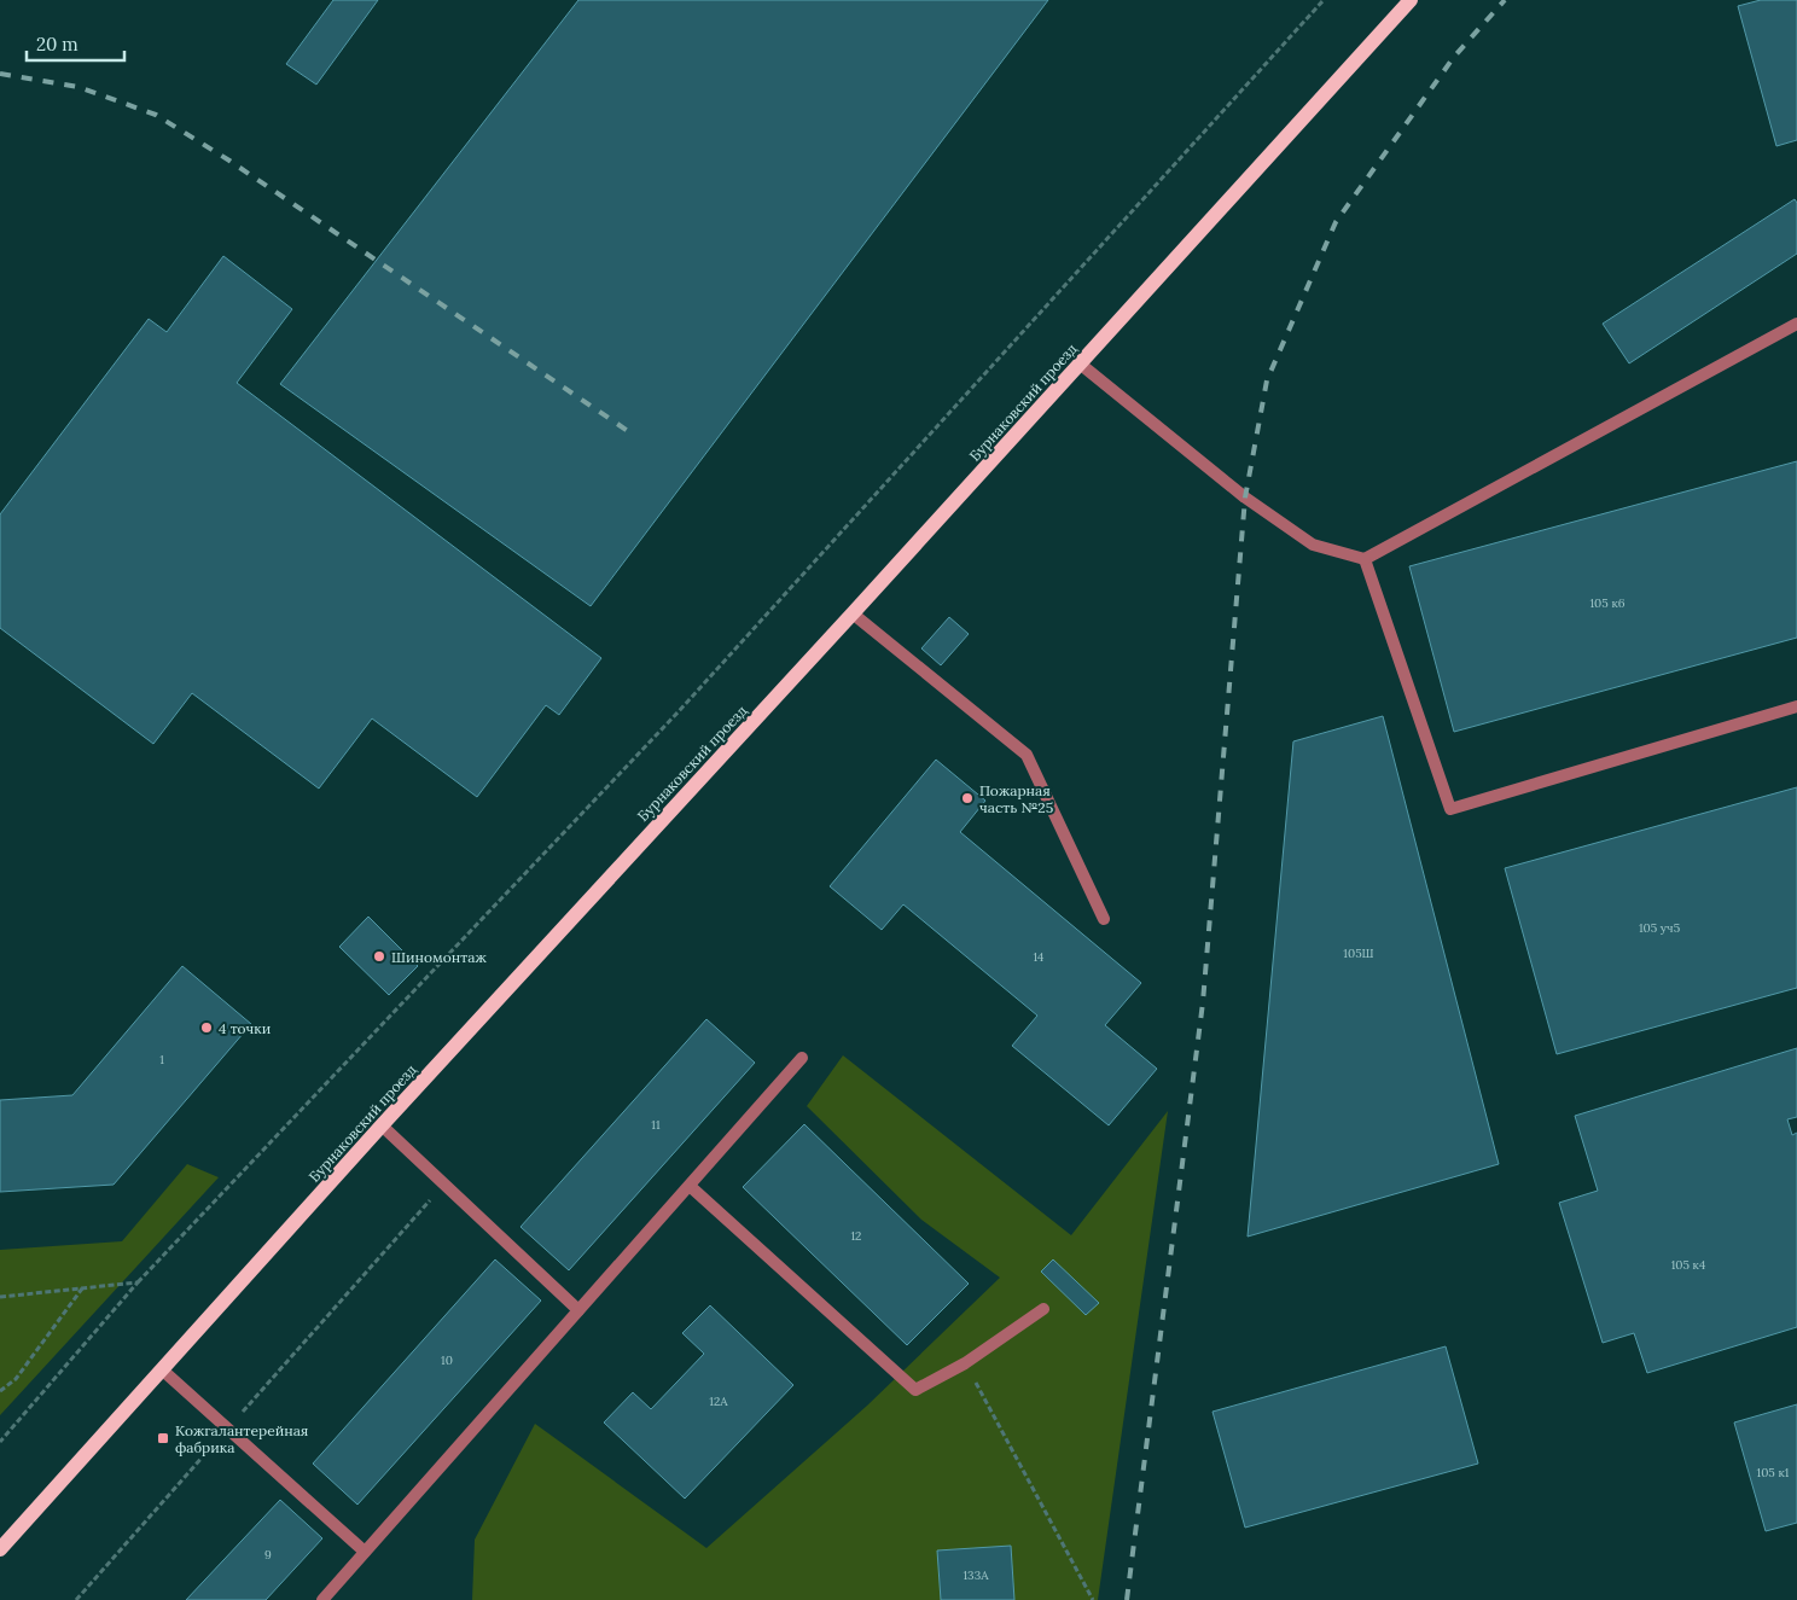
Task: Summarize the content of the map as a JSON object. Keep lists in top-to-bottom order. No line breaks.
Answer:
{"streets":{"main road":["Бурнаковский проезд"]},"places":{"other":["Пожарная часть №25","Шиномонтаж","4 точки"],"transit":["Кожгалантерейная фабрика"]},"house_numbers":["105 к6","105 уч5","105Ш","14","1","11","12","105 к4","10","12А","105 к1","9","133А"],"scale_bar":"20 m"}
